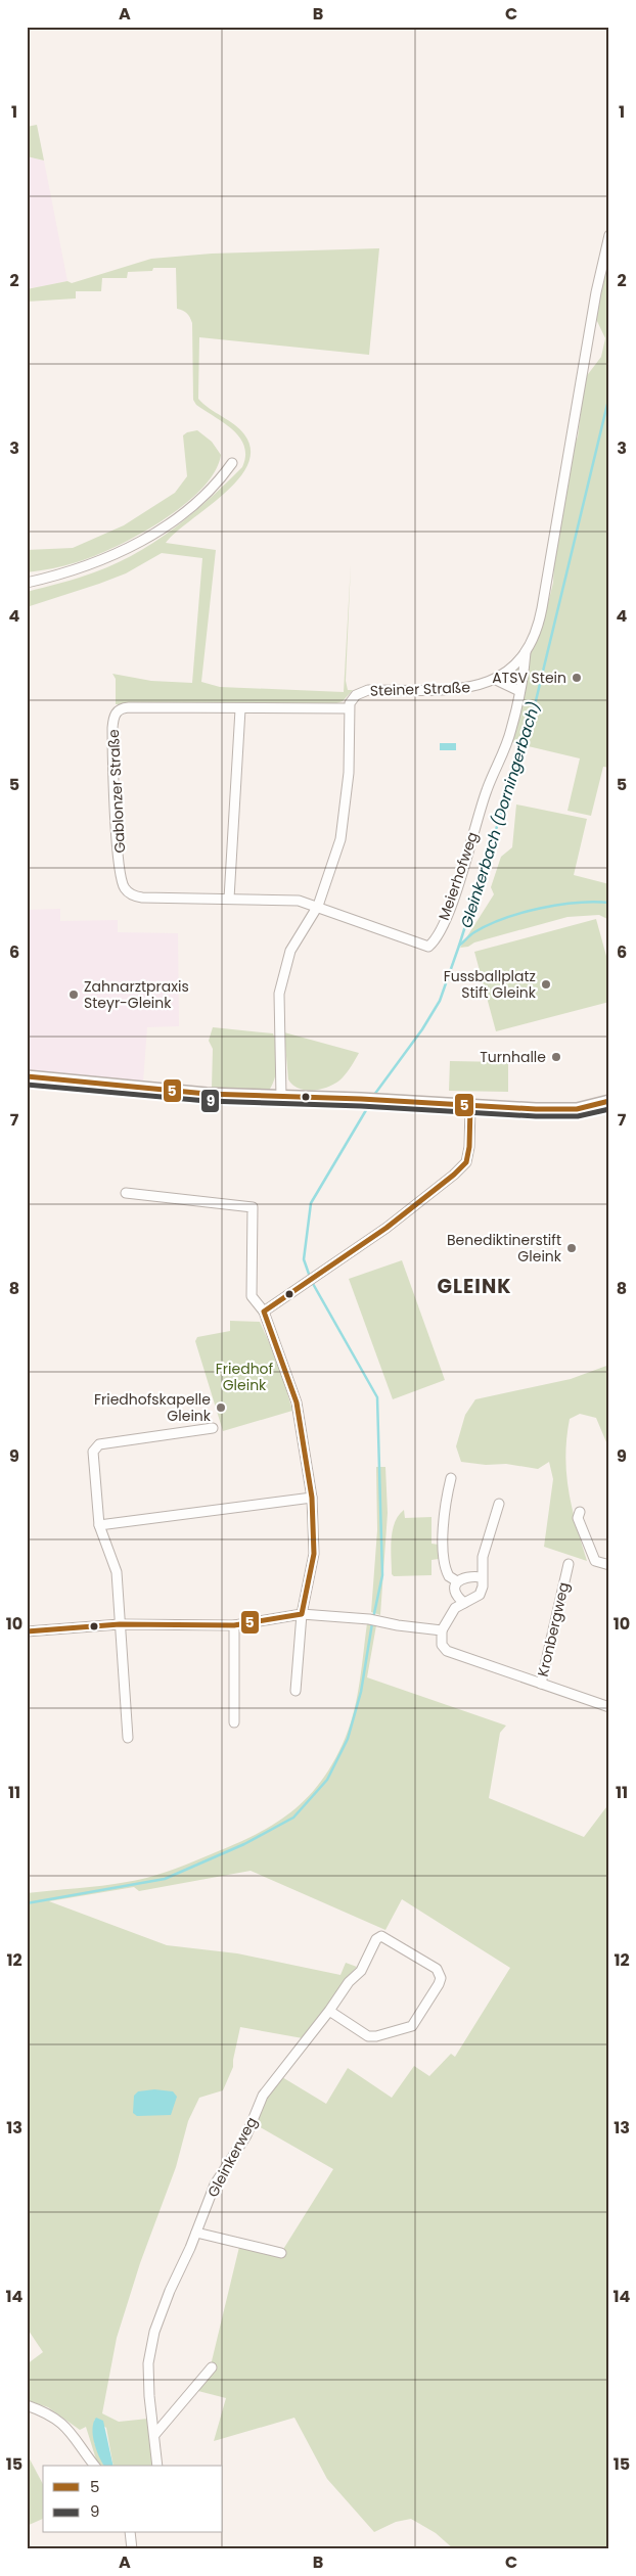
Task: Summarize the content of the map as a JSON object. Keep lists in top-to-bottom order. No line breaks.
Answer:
{"streets":{"street":["Steiner Straße","Gablonzer Straße","Meierhofweg","Kronbergweg","Gleinkerweg"]},"crossings":[["Steiner Straße","Gablonzer Straße"],["Steiner Straße","Meierhofweg"],["Gablonzer Straße","Meierhofweg"]],"districts":["GLEINK"],"water":["Gleinkerbach (Dorningerbach)"],"parks":["Friedhof Gleink"],"places":["ATSV Stein","Fussballplatz Stift Gleink","Zahnarztpraxis Steyr-Gleink","Turnhalle","Benediktinerstift Gleink","Friedhofskapelle Gleink"],"lines":["transit line 5","transit line 9"],"legend":["5","9"],"grid":{"columns":["A","B","C"],"rows":["1","2","3","4","5","6","7","8","9","10","11","12","13","14","15"]}}
